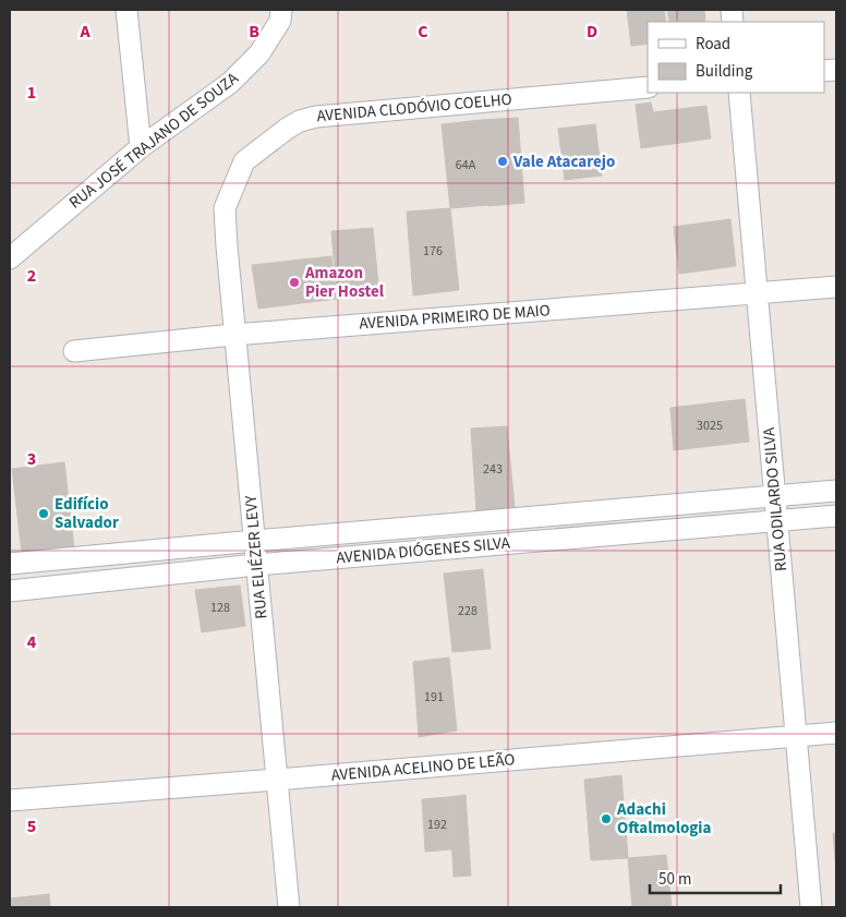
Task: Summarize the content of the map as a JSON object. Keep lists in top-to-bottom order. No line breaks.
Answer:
{"streets":{"street":["AVENIDA CLODÓVIO COELHO","RUA JOSÉ TRAJANO DE SOUZA","AVENIDA PRIMEIRO DE MAIO","RUA ODILARDO SILVA","AVENIDA DIÓGENES SILVA","RUA ELIÉZER LEVY","AVENIDA ACELINO DE LEÃO"]},"crossings":[["AVENIDA CLODÓVIO COELHO","RUA ELIÉZER LEVY"],["AVENIDA PRIMEIRO DE MAIO","RUA ODILARDO SILVA"],["AVENIDA PRIMEIRO DE MAIO","RUA ELIÉZER LEVY"],["RUA ODILARDO SILVA","AVENIDA DIÓGENES SILVA"],["RUA ODILARDO SILVA","AVENIDA ACELINO DE LEÃO"],["AVENIDA DIÓGENES SILVA","RUA ELIÉZER LEVY"],["RUA ELIÉZER LEVY","AVENIDA ACELINO DE LEÃO"]],"places":["Vale Atacarejo","Amazon Pier Hostel","Edifício Salvador","Adachi Oftalmologia"],"house_numbers":["64A","176","3025","243","128","228","191","192"],"legend":["Road","Building"],"scale_bar":"50 m","grid":{"columns":["A","B","C","D"],"rows":["1","2","3","4","5"]}}
